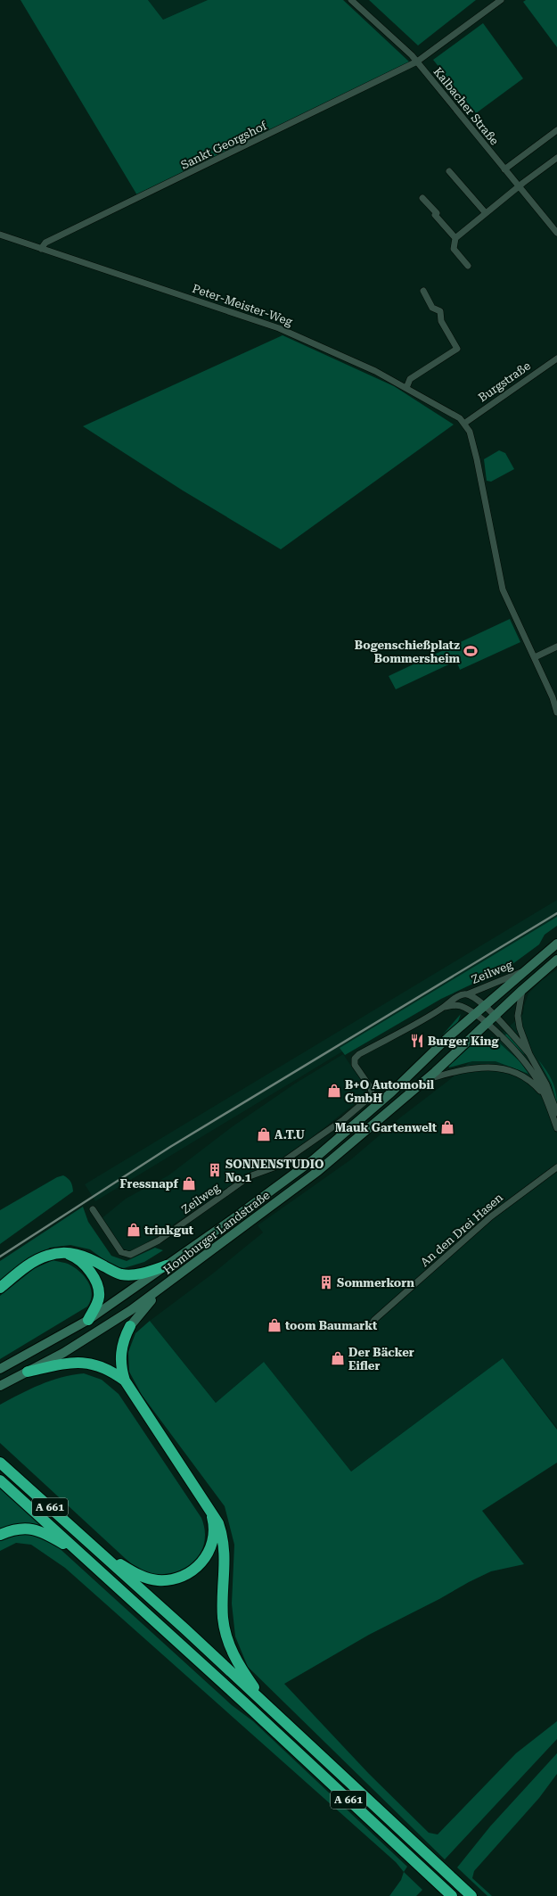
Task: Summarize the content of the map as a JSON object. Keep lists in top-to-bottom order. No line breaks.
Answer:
{"streets":{"highway":["A 661"],"main road":["Homburger Landstraße"],"street":["Kalbacher Straße","Sankt Georgshof","Peter-Meister-Weg","Burgstraße","Zeilweg","An den Drei Hasen"]},"crossings":[["Kalbacher Straße","Sankt Georgshof"],["Sankt Georgshof","Peter-Meister-Weg"],["Peter-Meister-Weg","Burgstraße"],["Zeilweg","Homburger Landstraße"]],"places":{"sports":["Bogenschießplatz Bommersheim"],"restaurant":["Burger King"],"shop":["B+O Automobil GmbH","Mauk Gartenwelt","A.T.U","Fressnapf","trinkgut","toom Baumarkt","Der Bäcker Eifler"],"building":["SONNENSTUDIO No.1","Sommerkorn"]}}
